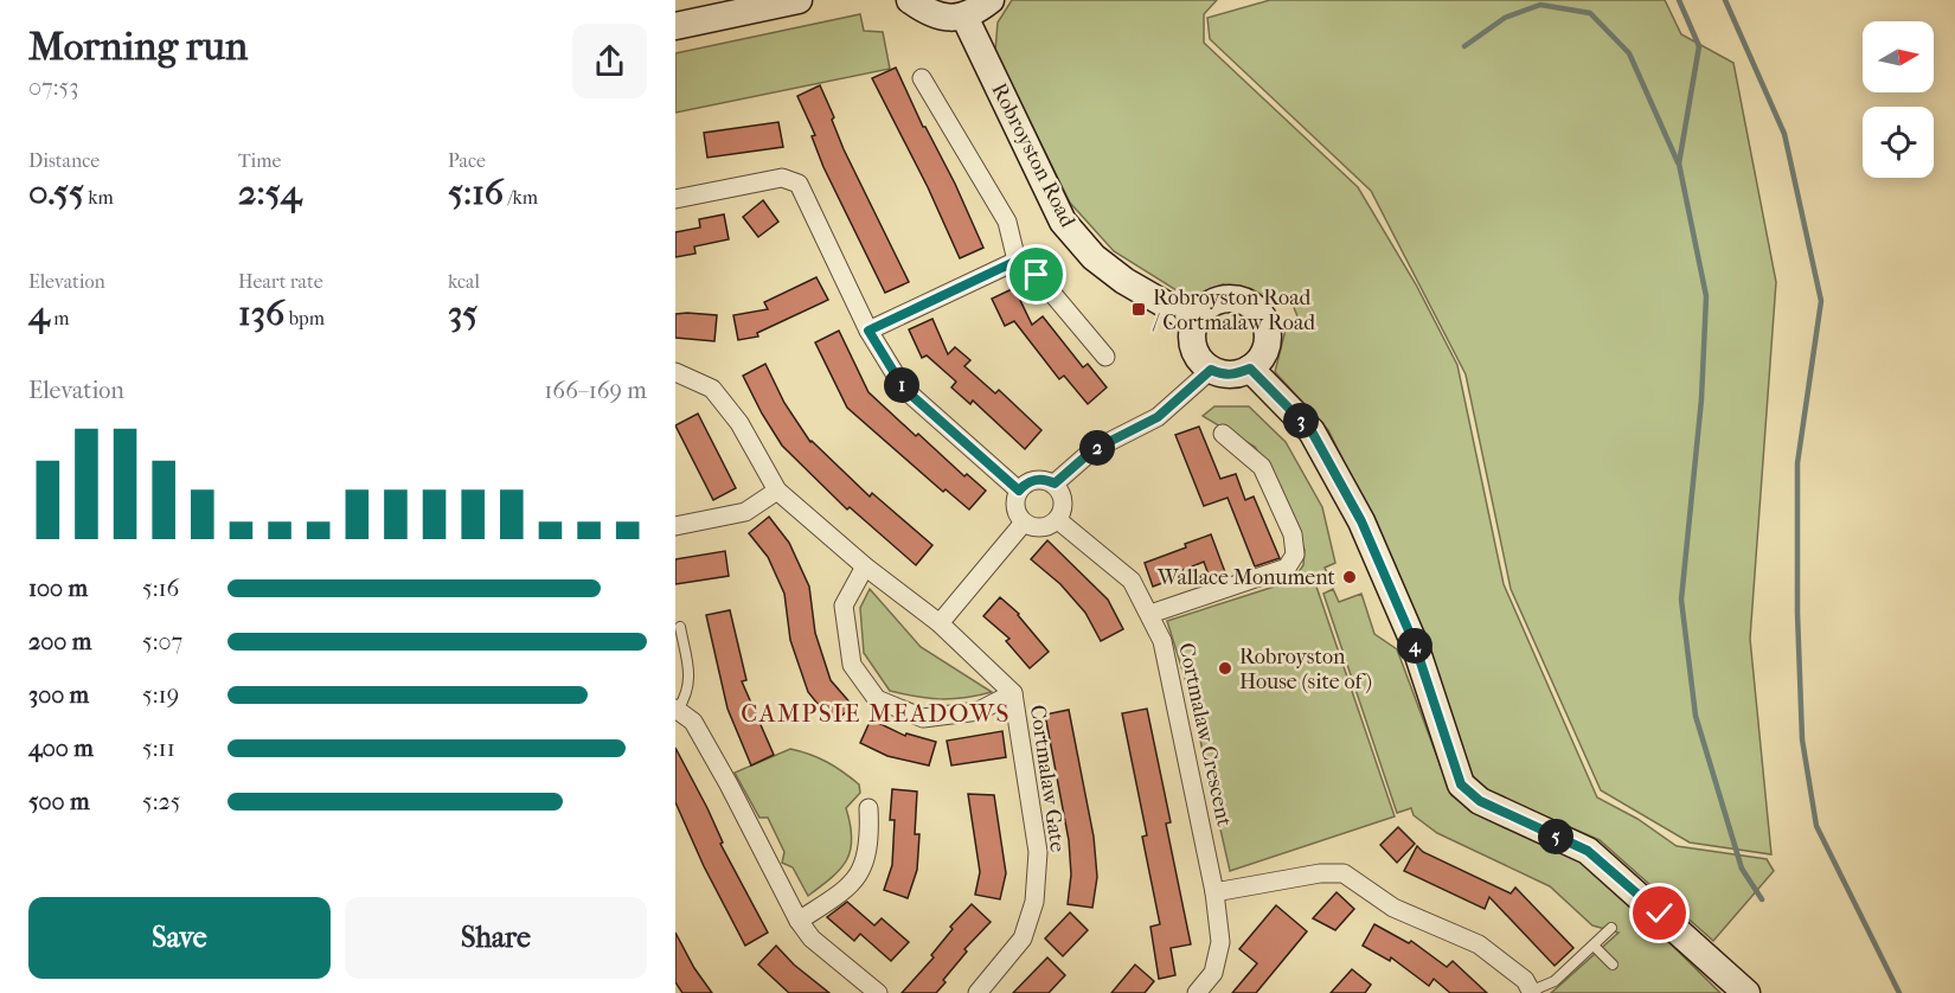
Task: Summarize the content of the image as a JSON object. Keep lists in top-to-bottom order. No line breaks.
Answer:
{"streets":{"street":["Robroyston Road","Cortmalaw Crescent","Cortmalaw Gate"]},"districts":["CAMPSIE MEADOWS"],"places":{"transit":["Robroyston Road / Cortmalaw Road"],"other":["Wallace Monument","Robroyston House (site of)"]},"north":"right","page":{"heading":["Morning run","07:53"],"stats":[["Distance","0.55 km"],["Time","2:54"],["Pace","5:16 /km"],["Elevation","4 m"],["Heart rate","136 bpm"],["kcal","35"]],"chart":["Elevation","166–169 m"],"pins":["1","3","2","4","5"],"list":[{"name":"100 m","note":"5:16"},{"name":"200 m","note":"5:07"},{"name":"300 m","note":"5:19"},{"name":"400 m","note":"5:11"},{"name":"500 m","note":"5:25"}],"buttons":["Save","Share"]}}
